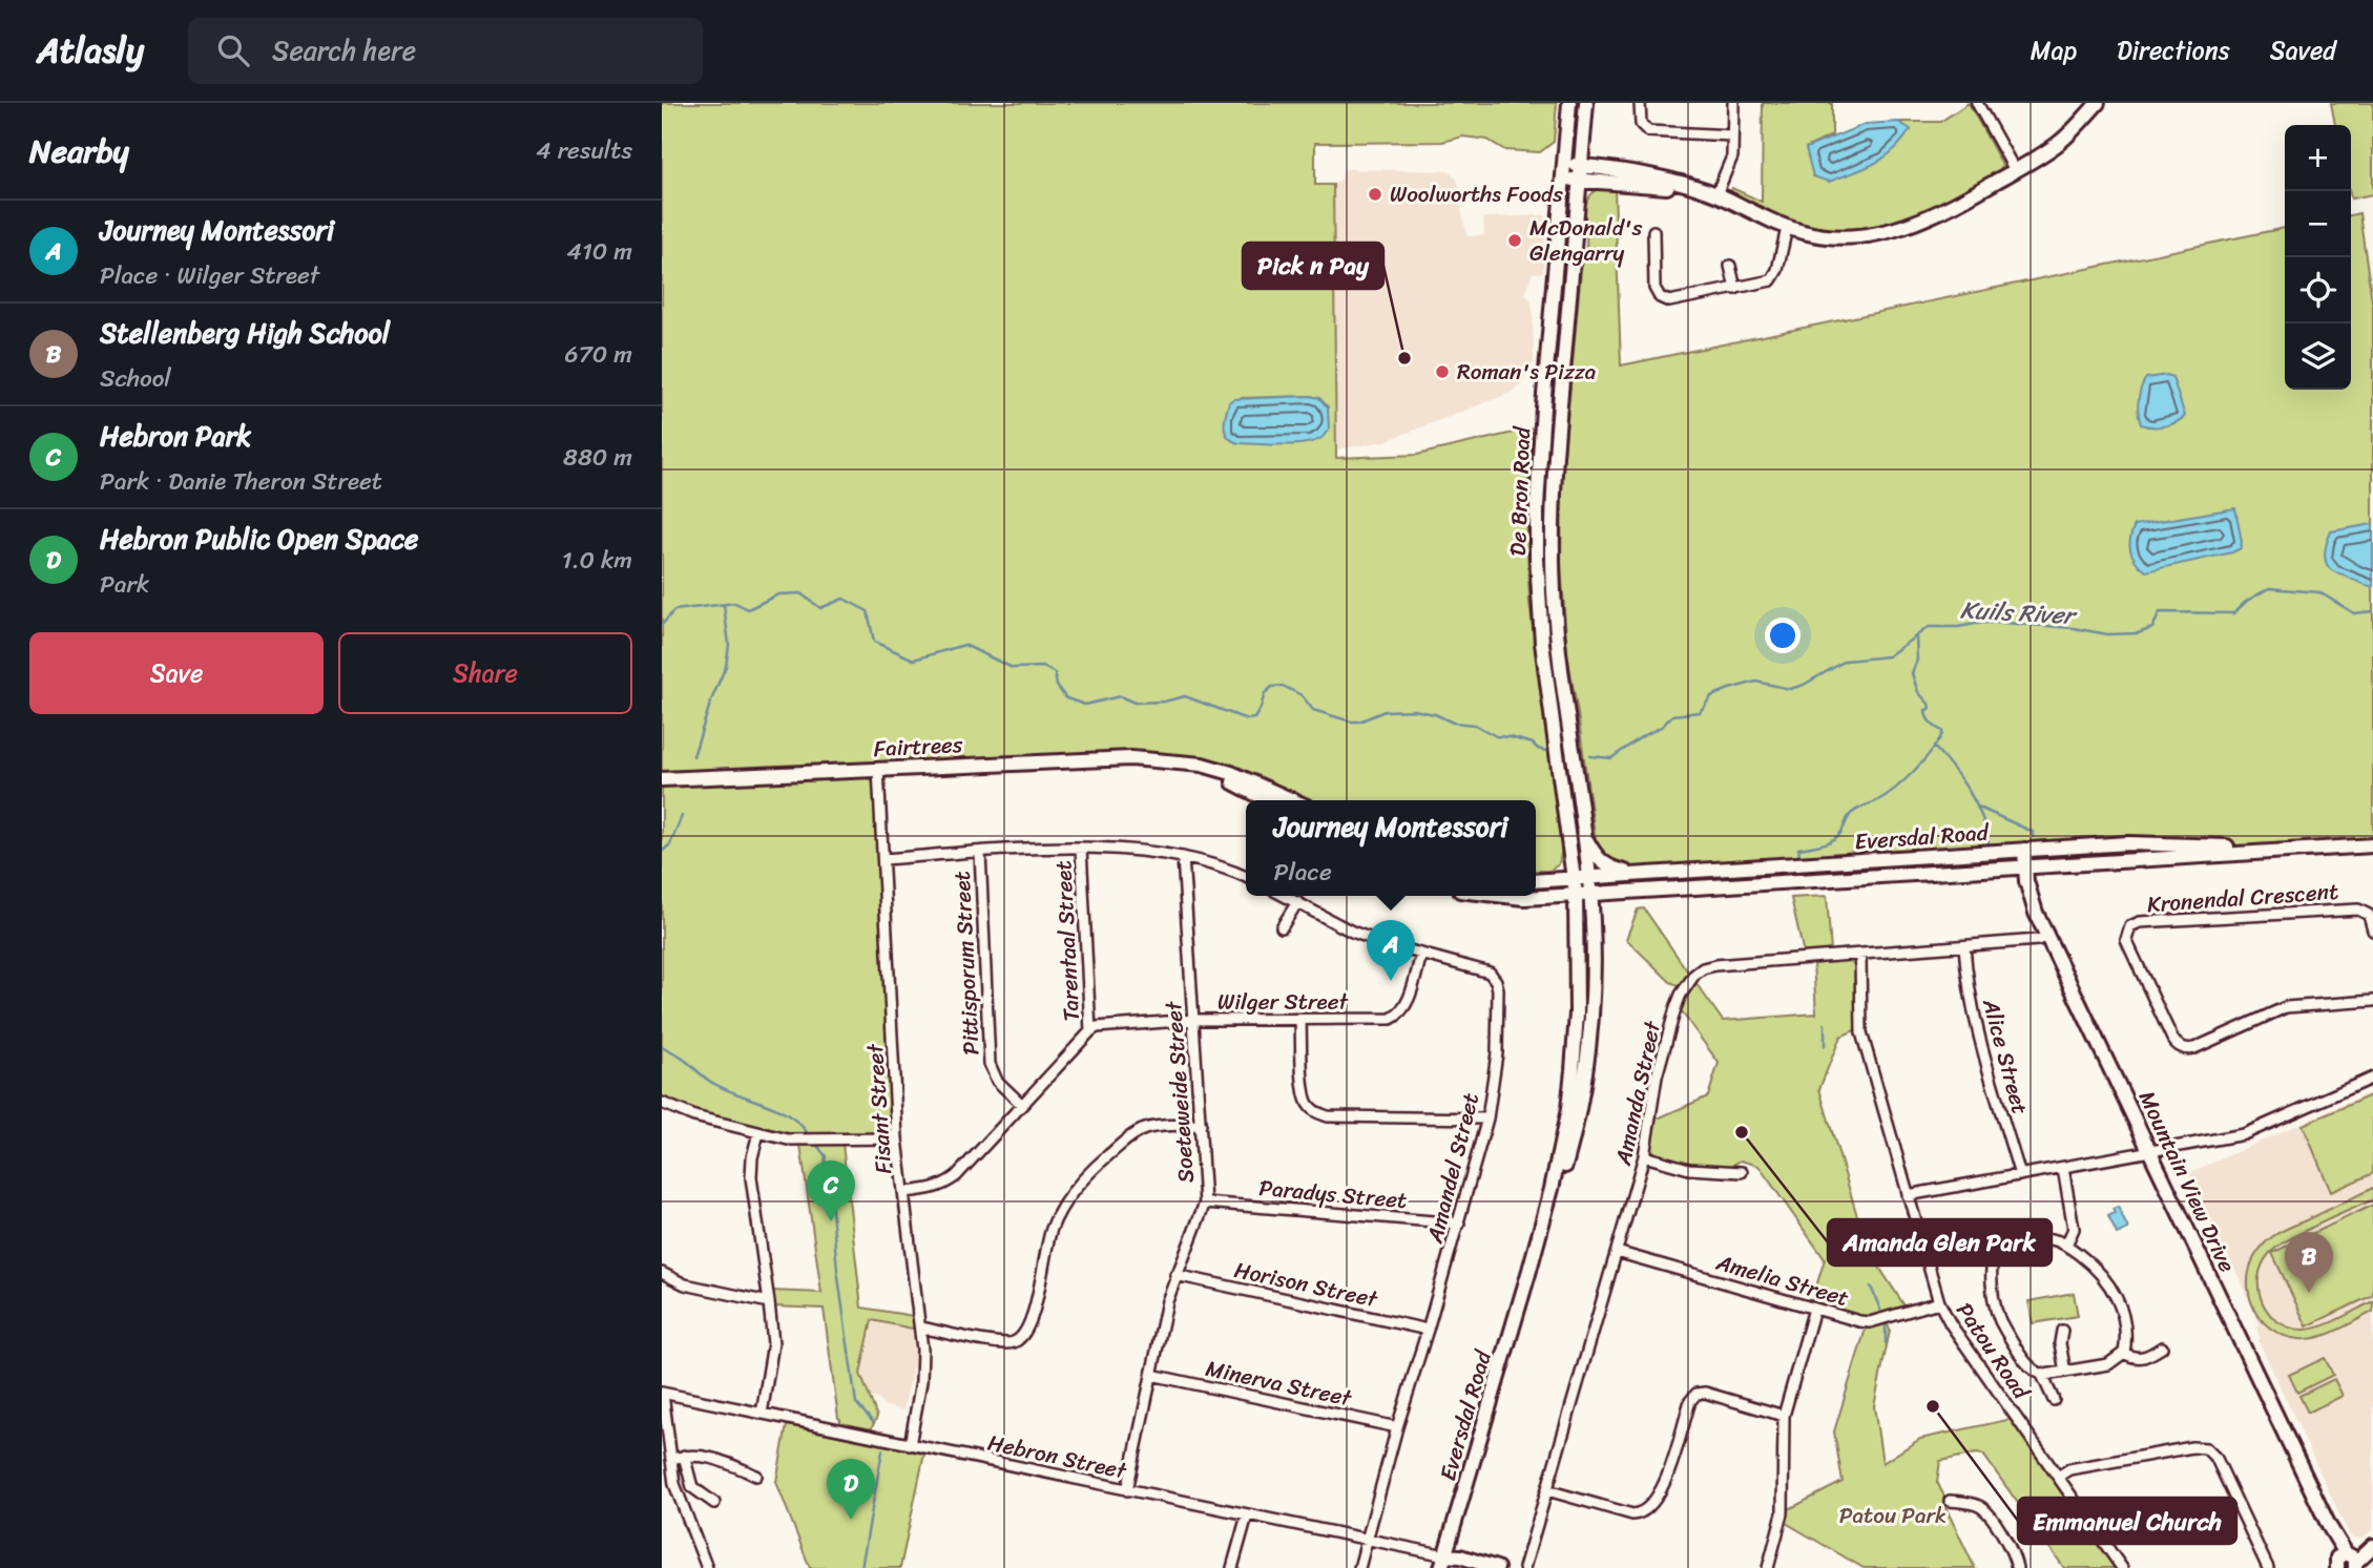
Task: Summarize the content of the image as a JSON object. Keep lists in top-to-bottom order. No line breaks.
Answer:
{"streets":{"street":["De Bron Road","Fairtrees","Eversdal Road","Kronendal Crescent","Tarentaal Street","Pittisporum Street","Wilger Street","Alice Street","Soeteweide Street","Amanda Street","Fisant Street","Amandel Street","Mountain View Drive","Paradys Street","Amelia Street","Horison Street","Patou Road","Minerva Street","Hebron Street"]},"crossings":[["De Bron Road","Eversdal Road"],["Fairtrees","Fisant Street"],["Eversdal Road","Mountain View Drive"],["Eversdal Road","Hebron Street"],["Tarentaal Street","Wilger Street"],["Wilger Street","Soeteweide Street"],["Wilger Street","Amandel Street"],["Alice Street","Amanda Street"],["Soeteweide Street","Paradys Street"],["Soeteweide Street","Horison Street"],["Soeteweide Street","Minerva Street"],["Soeteweide Street","Hebron Street"],["Amanda Street","Mountain View Drive"],["Amanda Street","Amelia Street"],["Amanda Street","Patou Road"],["Fisant Street","Hebron Street"],["Amandel Street","Paradys Street"],["Amandel Street","Horison Street"],["Amandel Street","Minerva Street"],["Amandel Street","Hebron Street"],["Amelia Street","Patou Road"]],"water":["Kuils River"],"parks":["Patou Park"],"places":["Woolworths Foods","McDonald's Glengarry","Pick n Pay","Roman's Pizza","Amanda Glen Park","Emmanuel Church"],"page":{"header":"Atlasly","search":"Search here","nav":["Map","Directions","Saved"],"heading":["Nearby","4 results"],"map_buttons":["+","−"],"list":[{"mark":"A","name":"Journey Montessori","note":"Place · Wilger Street","value":"410 m"},{"mark":"B","name":"Stellenberg High School","note":"School","value":"670 m"},{"mark":"C","name":"Hebron Park","note":"Park · Danie Theron Street","value":"880 m"},{"mark":"D","name":"Hebron Public Open Space","note":"Park","value":"1.0 km"}],"buttons":["Save","Share"],"popup":["Journey Montessori","Place"],"pins":["A","C","B","D"]}}
